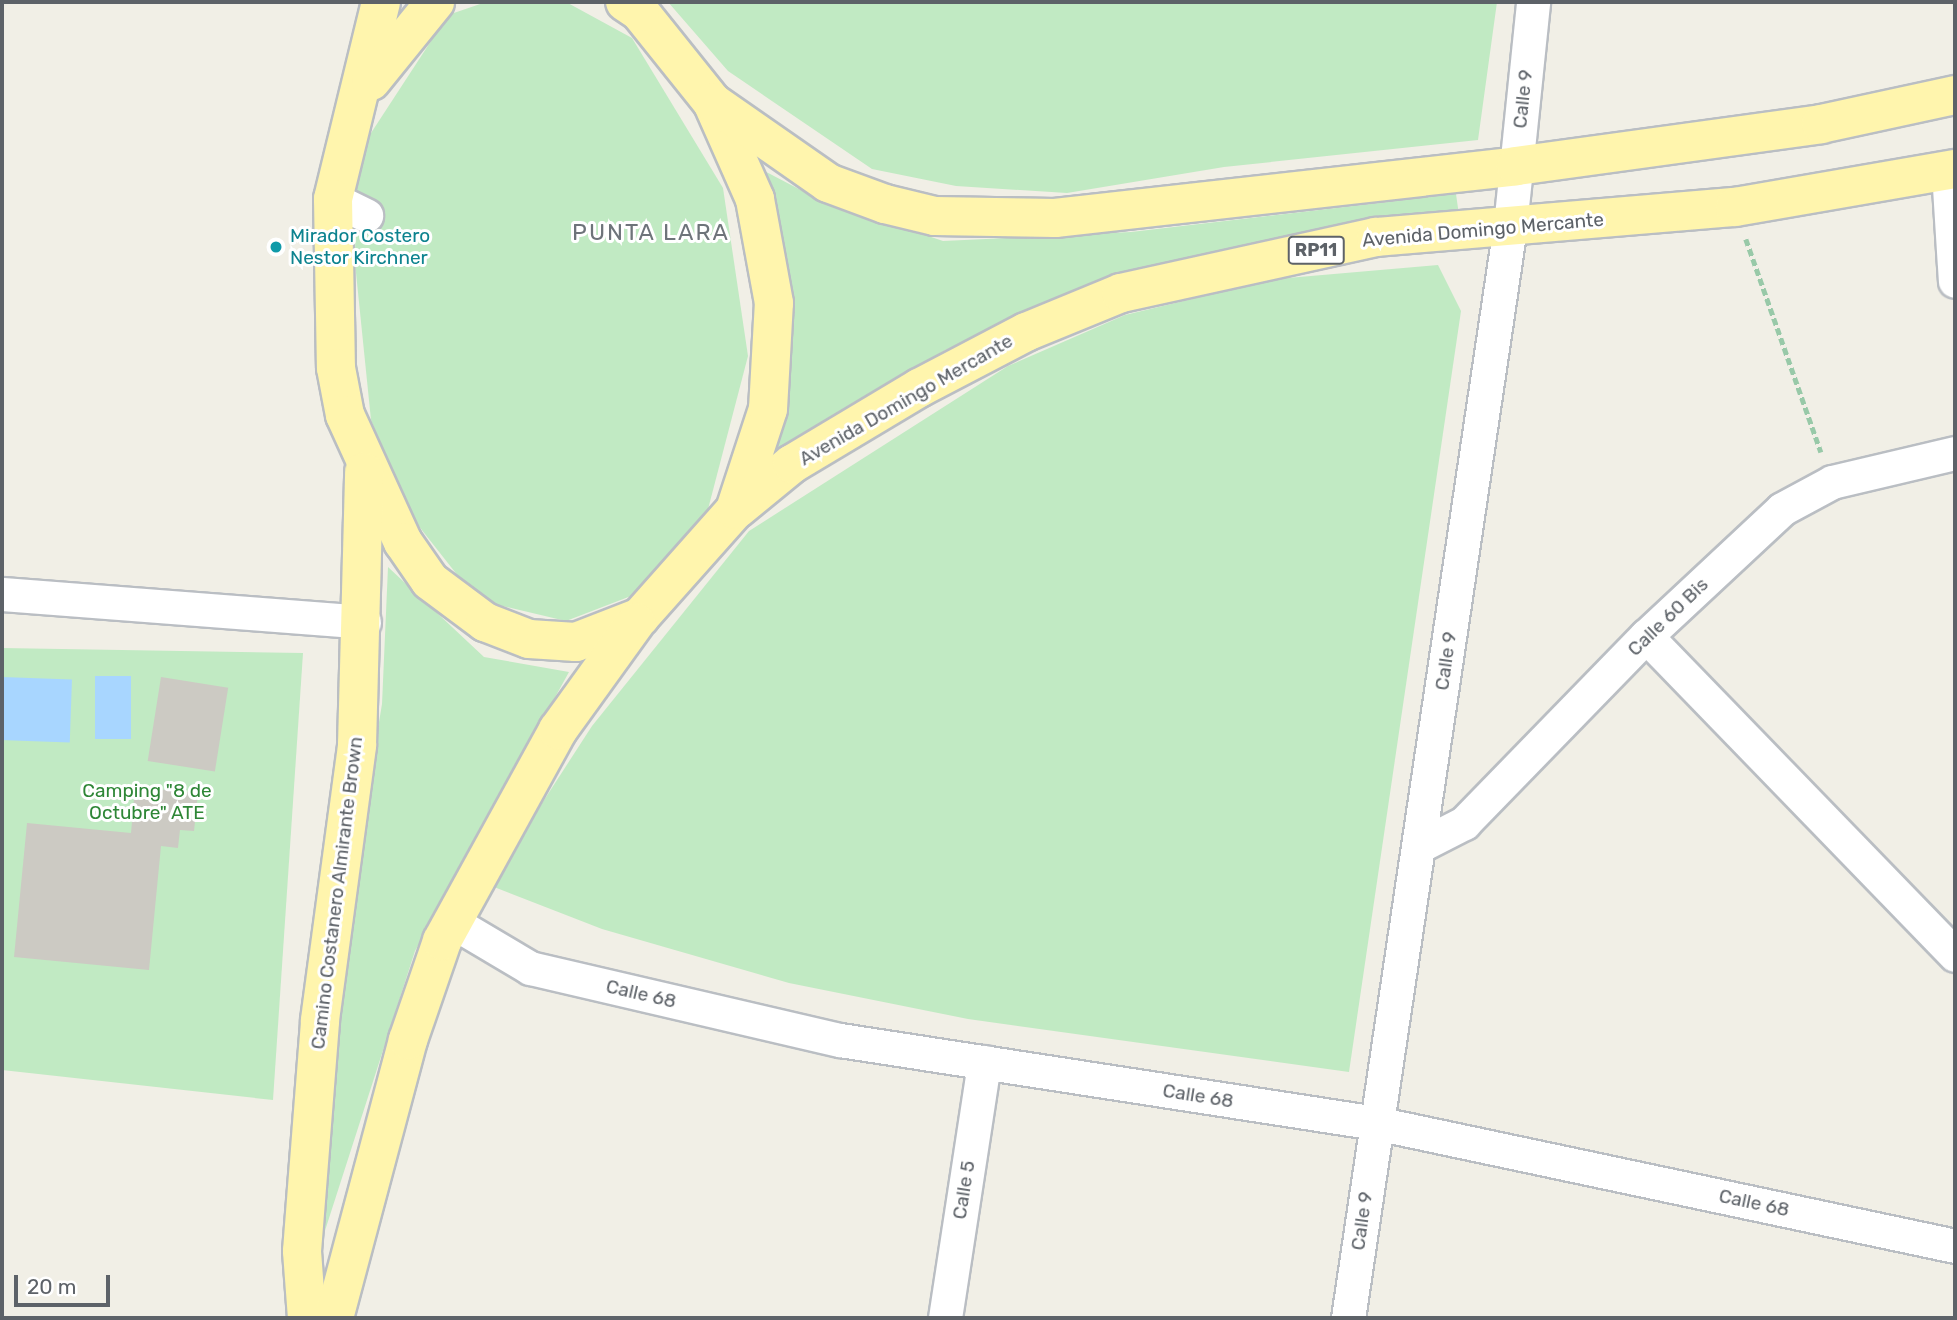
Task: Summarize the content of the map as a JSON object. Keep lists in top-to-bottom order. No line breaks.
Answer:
{"streets":{"main road":["Avenida Domingo Mercante","RP11","Camino Costanero Almirante Brown"],"street":["Calle 9","Calle 60 Bis","Calle 68","Calle 5"]},"crossings":[["Calle 9","Avenida Domingo Mercante"],["Calle 9","RP11"],["Calle 9","Calle 60 Bis"],["Calle 9","Calle 68"],["Avenida Domingo Mercante","RP11"],["RP11","Camino Costanero Almirante Brown"],["RP11","Calle 68"],["Calle 68","Calle 5"]],"districts":["PUNTA LARA"],"parks":["Camping \"8 de Octubre\" ATE"],"places":["Mirador Costero Nestor Kirchner"],"scale_bar":"20 m"}
